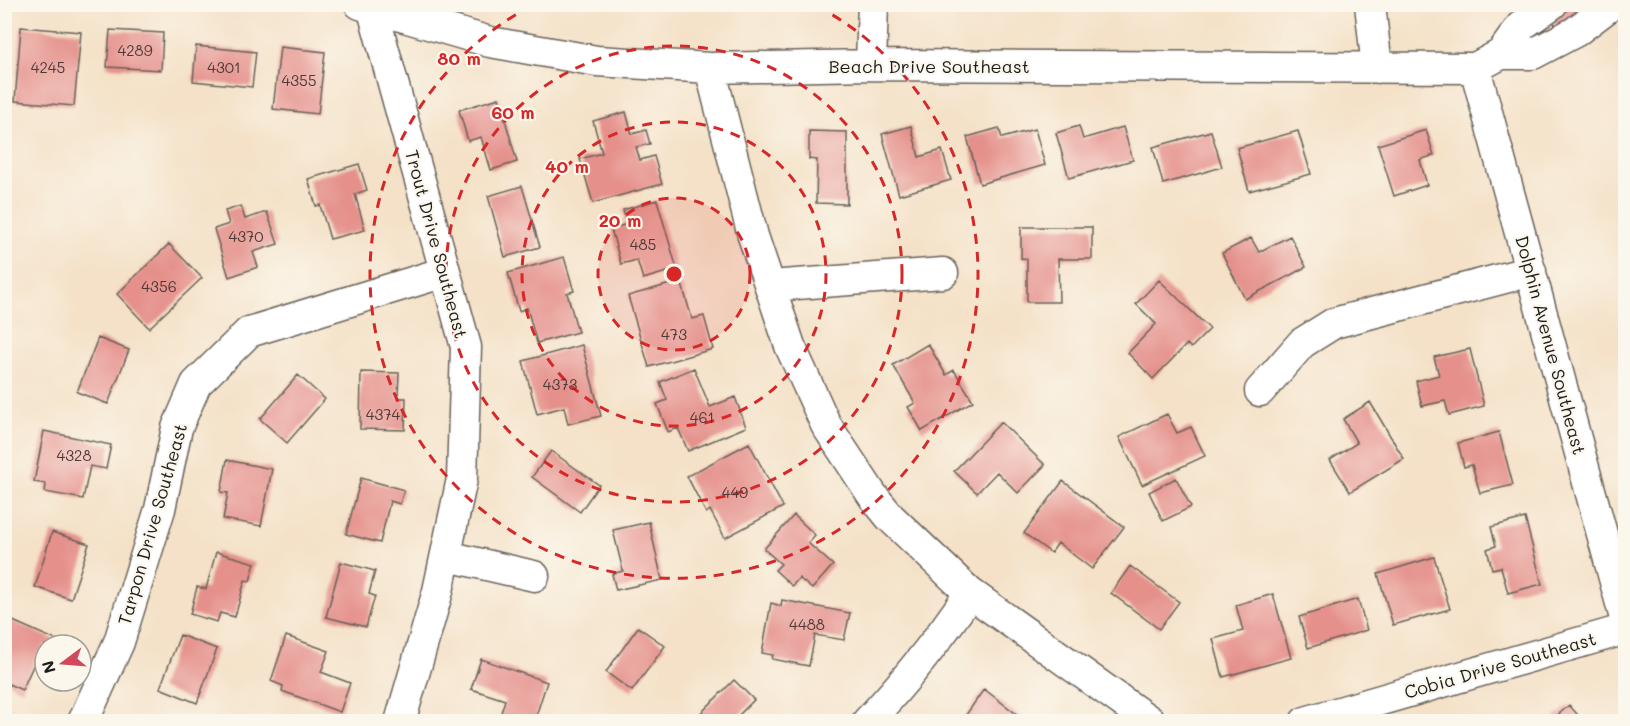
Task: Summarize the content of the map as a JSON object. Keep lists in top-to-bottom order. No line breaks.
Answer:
{"streets":{"street":["Beach Drive Southeast","Trout Drive Southeast","Dolphin Avenue Southeast","Tarpon Drive Southeast","Cobia Drive Southeast"]},"crossings":[["Beach Drive Southeast","Trout Drive Southeast"],["Beach Drive Southeast","Dolphin Avenue Southeast"],["Trout Drive Southeast","Tarpon Drive Southeast"]],"house_numbers":["4289","4245","4301","4355","4370","485","4356","473","4373","4374","461","4328","449","4488"],"north":"left","rings":["80 m","60 m","40 m","20 m"]}
